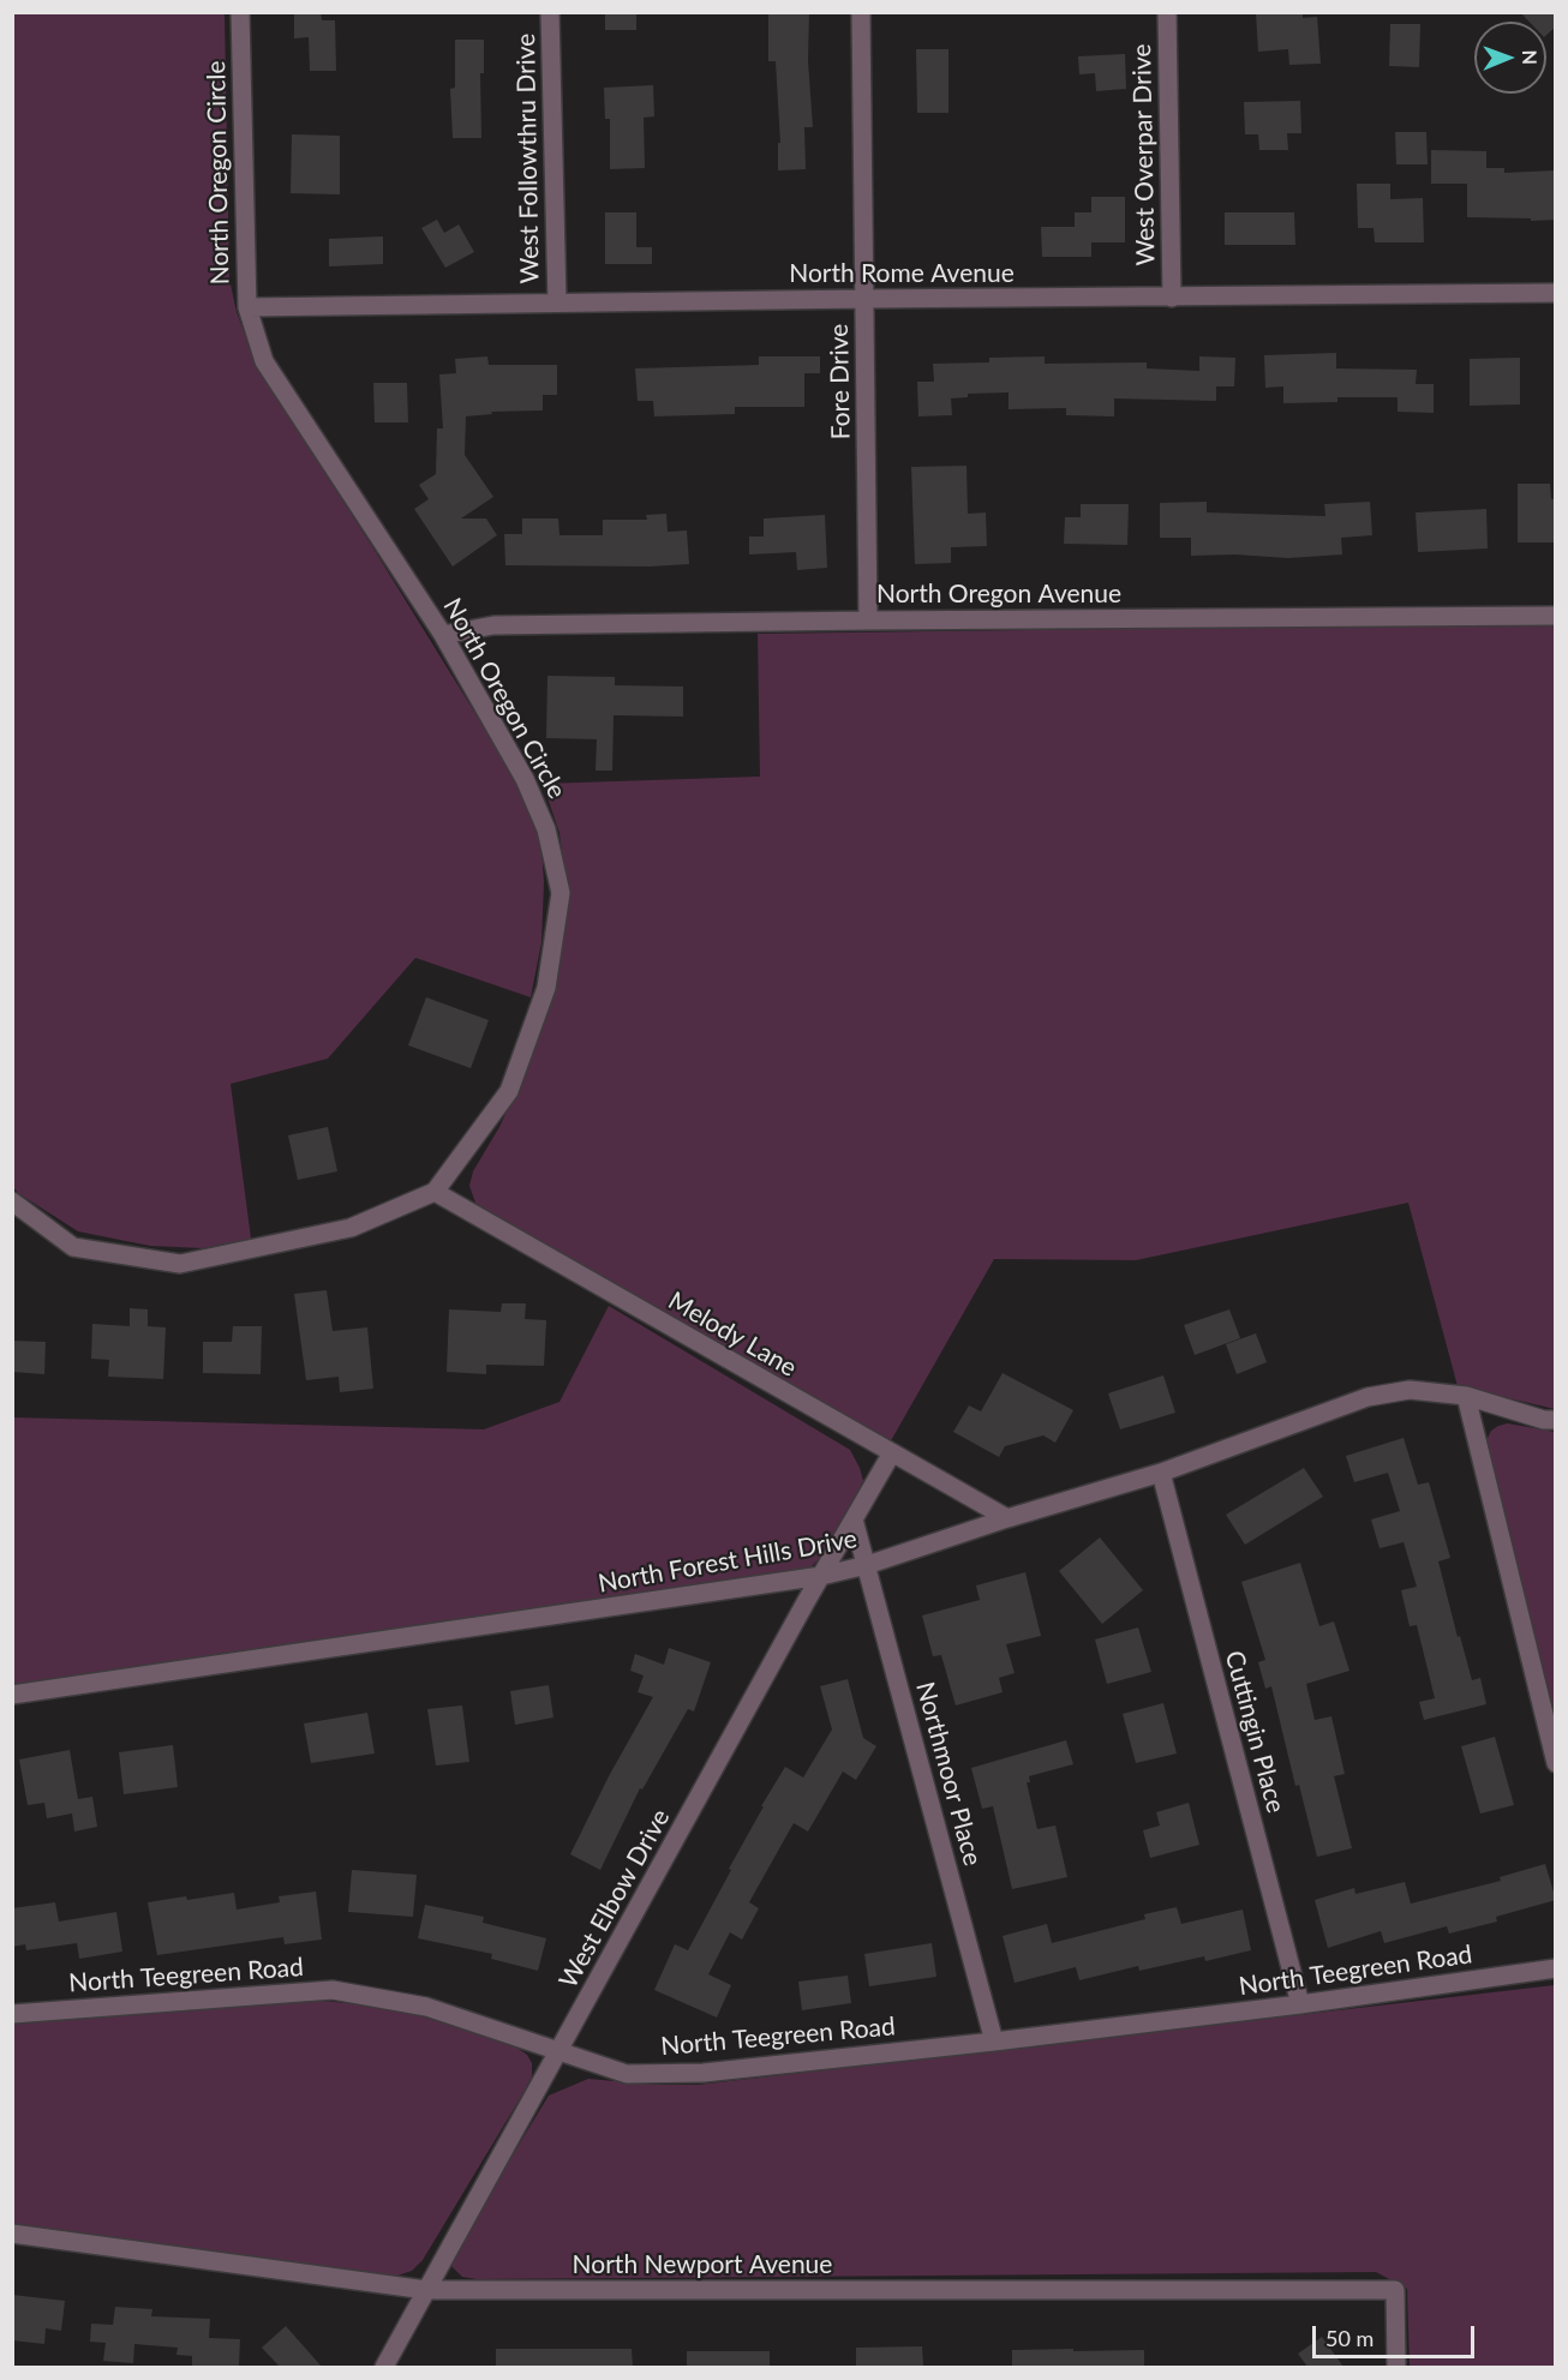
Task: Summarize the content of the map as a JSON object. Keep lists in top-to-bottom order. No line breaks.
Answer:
{"streets":{"street":["West Overpar Drive","West Followthru Drive","North Oregon Circle","North Rome Avenue","Fore Drive","North Oregon Avenue","Melody Lane","North Forest Hills Drive","Cuttingin Place","Northmoor Place","West Elbow Drive","North Teegreen Road","North Newport Avenue"]},"crossings":[["West Overpar Drive","North Rome Avenue"],["West Followthru Drive","North Rome Avenue"],["North Oregon Circle","North Rome Avenue"],["North Oregon Circle","North Oregon Avenue"],["North Oregon Circle","Melody Lane"],["North Rome Avenue","Fore Drive"],["Fore Drive","North Oregon Avenue"],["Melody Lane","North Forest Hills Drive"],["Melody Lane","West Elbow Drive"],["North Forest Hills Drive","Cuttingin Place"],["North Forest Hills Drive","Northmoor Place"],["North Forest Hills Drive","West Elbow Drive"],["Cuttingin Place","North Teegreen Road"],["Northmoor Place","West Elbow Drive"],["Northmoor Place","North Teegreen Road"],["West Elbow Drive","North Teegreen Road"],["West Elbow Drive","North Newport Avenue"]],"scale_bar":"50 m","north":"right"}
